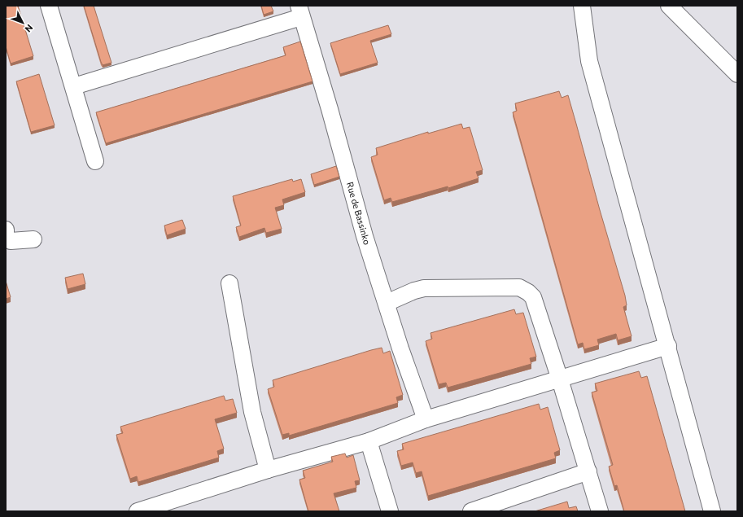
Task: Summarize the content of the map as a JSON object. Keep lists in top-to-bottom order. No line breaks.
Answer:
{"streets":{"street":["Rue de Bassinko"]},"north":"bottom right"}
